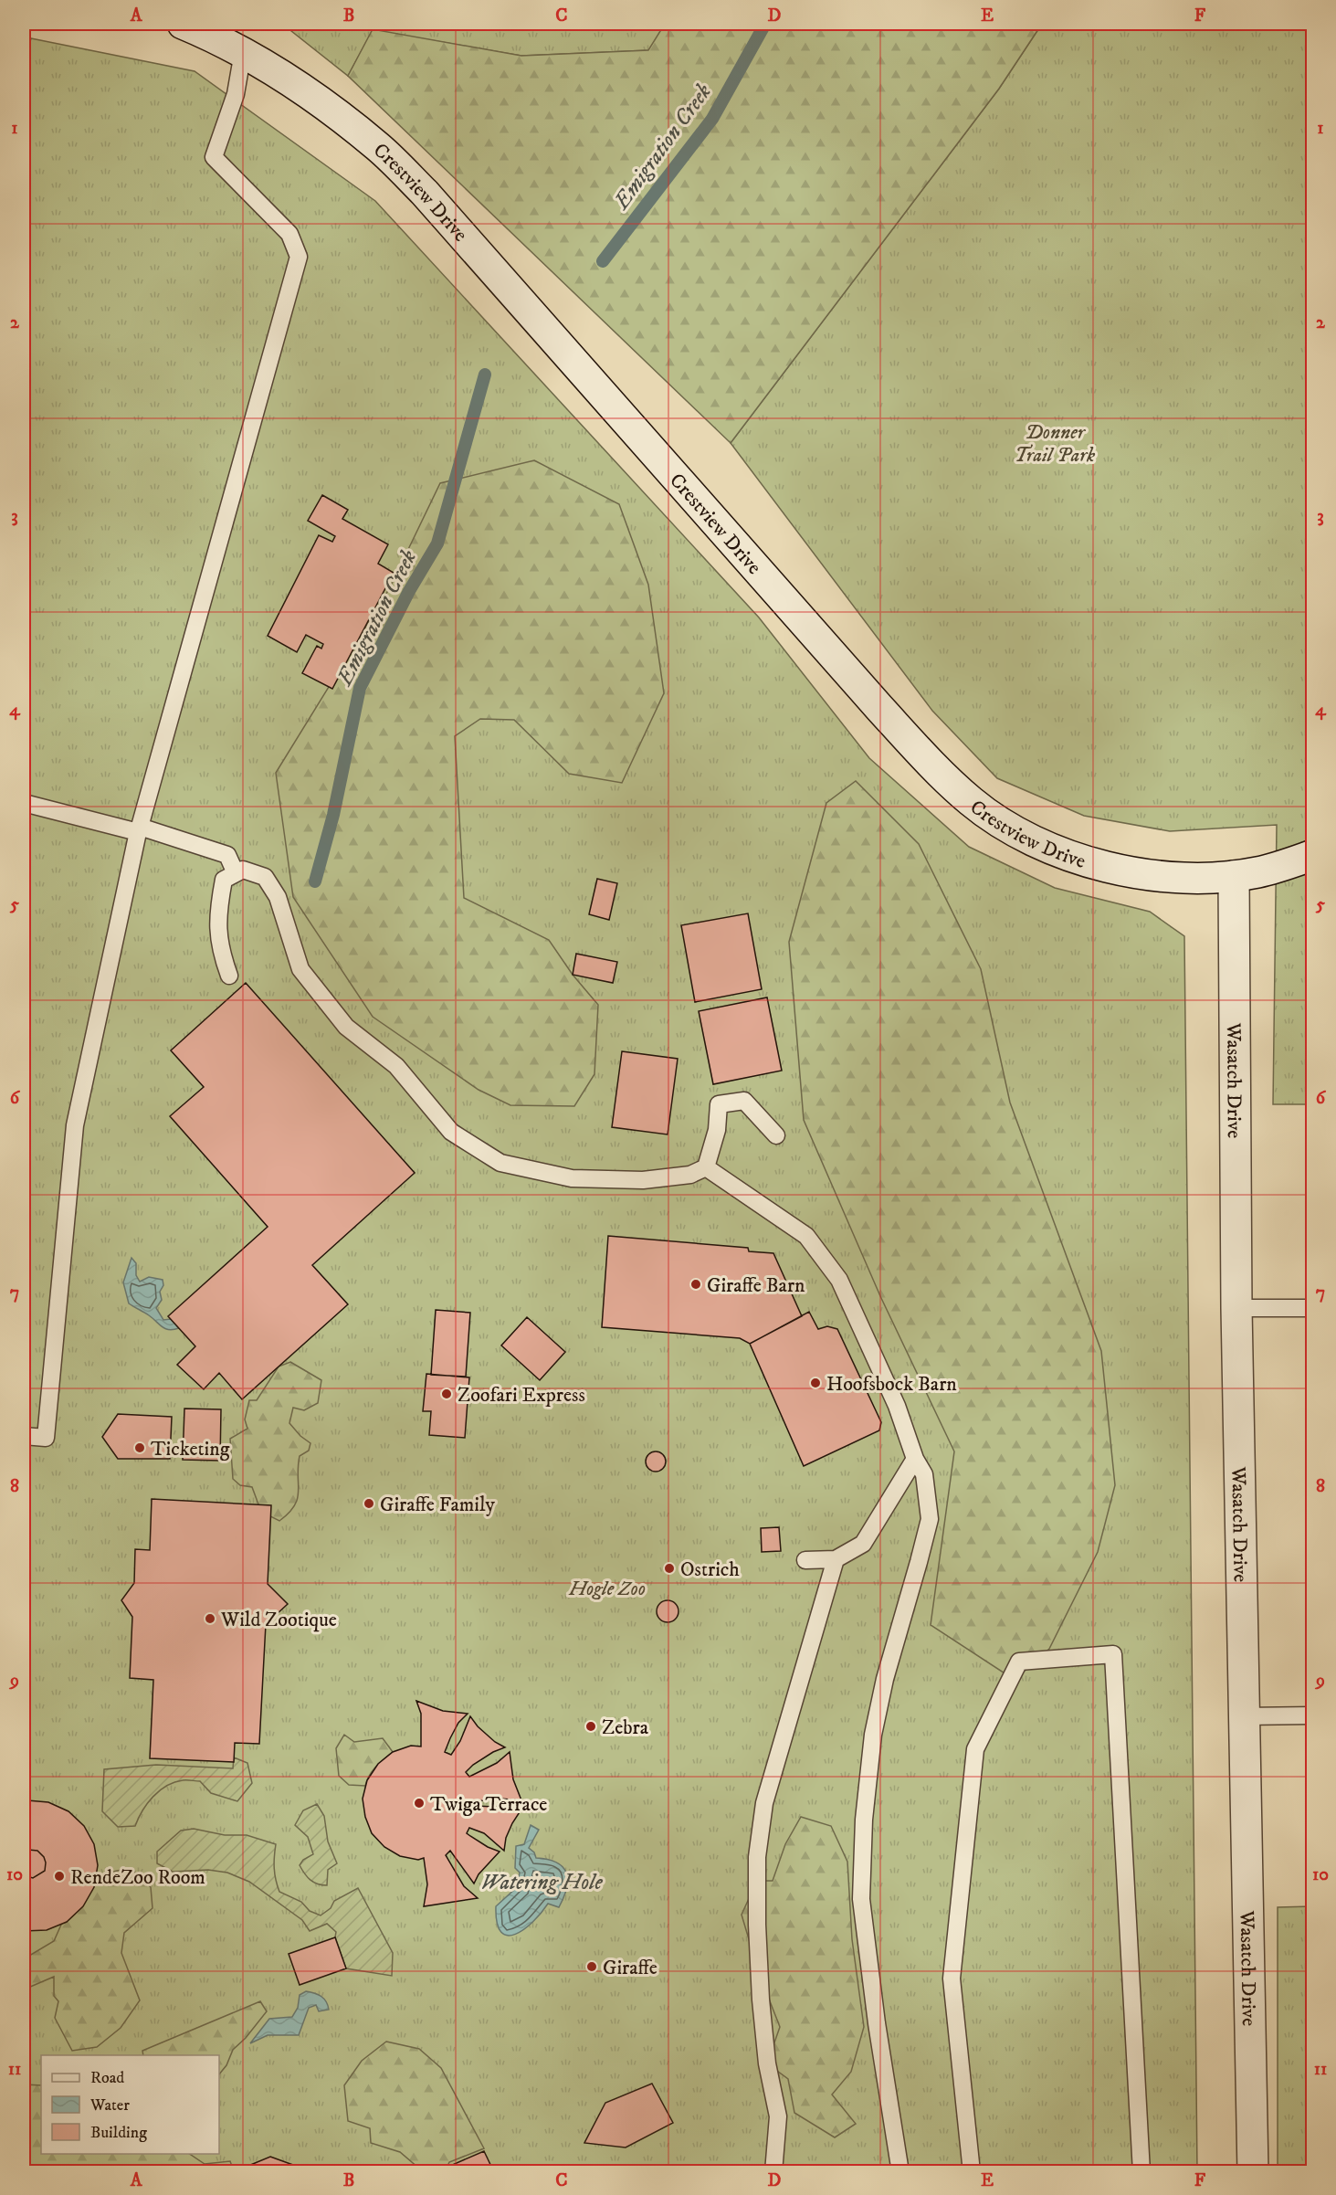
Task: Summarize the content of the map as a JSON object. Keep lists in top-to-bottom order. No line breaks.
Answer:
{"streets":{"street":["Crestview Drive","Wasatch Drive"]},"crossings":[["Crestview Drive","Wasatch Drive"]],"water":["Emigration Creek","Watering Hole"],"parks":["Donner Trail Park","Hogle Zoo"],"places":["Giraffe Barn","Hoofsbock Barn","Zoofari Express","Ticketing","Giraffe Family","Ostrich","Wild Zootique","Zebra","Twiga Terrace","RendeZoo Room","Giraffe"],"legend":["Road","Water","Building"],"grid":{"columns":["A","B","C","D","E","F"],"rows":["1","2","3","4","5","6","7","8","9","10","11"]}}
